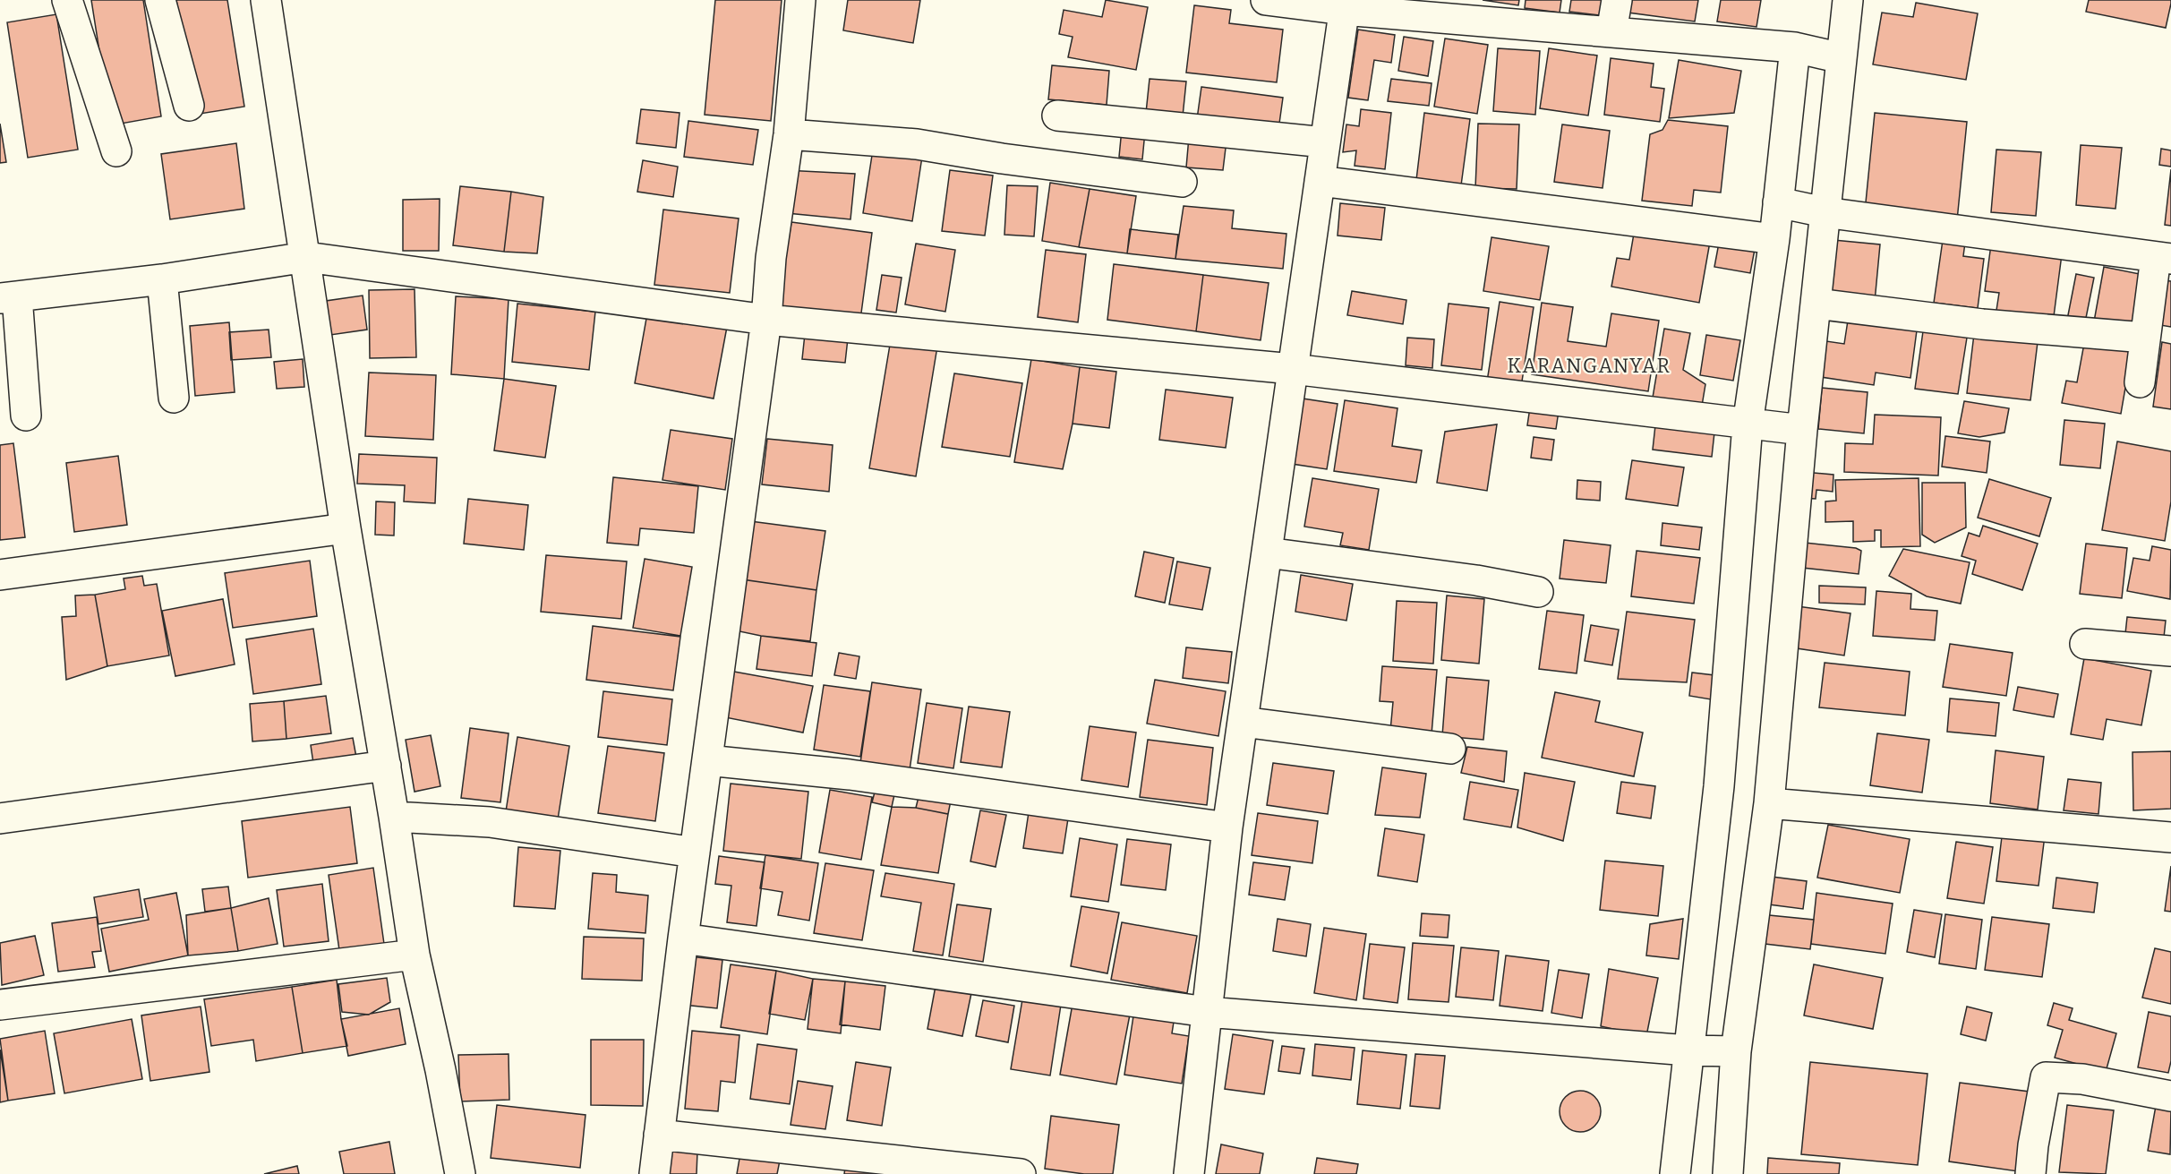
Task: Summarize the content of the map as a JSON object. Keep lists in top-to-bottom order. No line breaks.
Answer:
{"districts":["KARANGANYAR"]}
